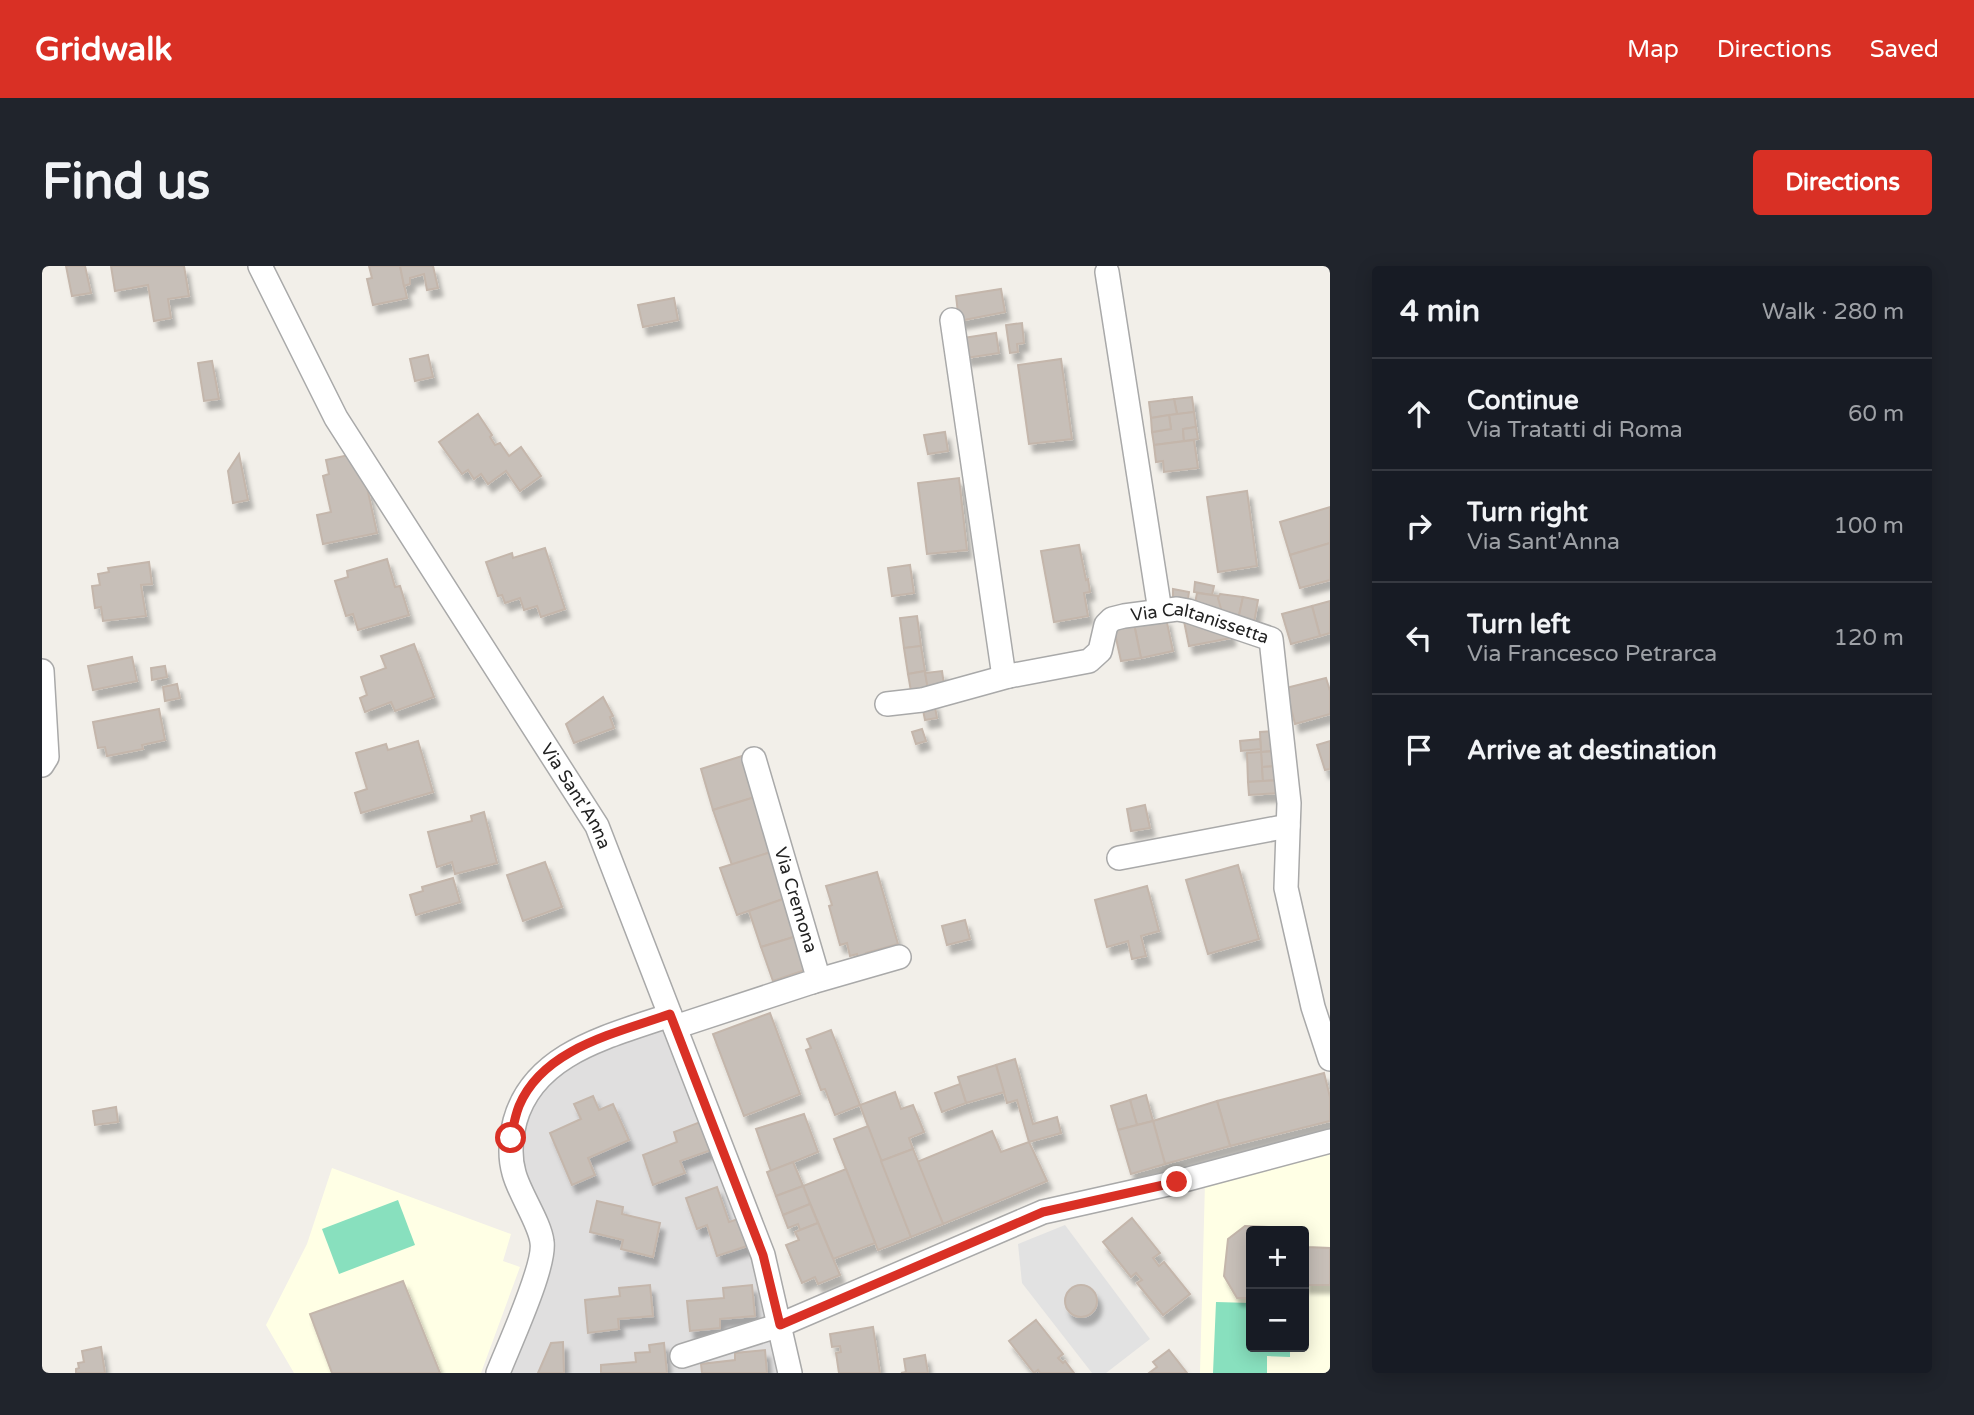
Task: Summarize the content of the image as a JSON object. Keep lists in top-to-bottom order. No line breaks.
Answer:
{"streets":{"street":["Via Caltanissetta","Via Sant'Anna","Via Cremona"]},"page":{"header":"Gridwalk","nav":["Map","Directions","Saved"],"buttons":"Directions","title":"Find us","heading":["4 min","Walk · 280 m"],"list":[["Continue","Via Tratatti di Roma","60 m"],["Turn right","Via Sant'Anna","100 m"],["Turn left","Via Francesco Petrarca","120 m"],"Arrive at destination"],"map_buttons":["+","−"]}}
